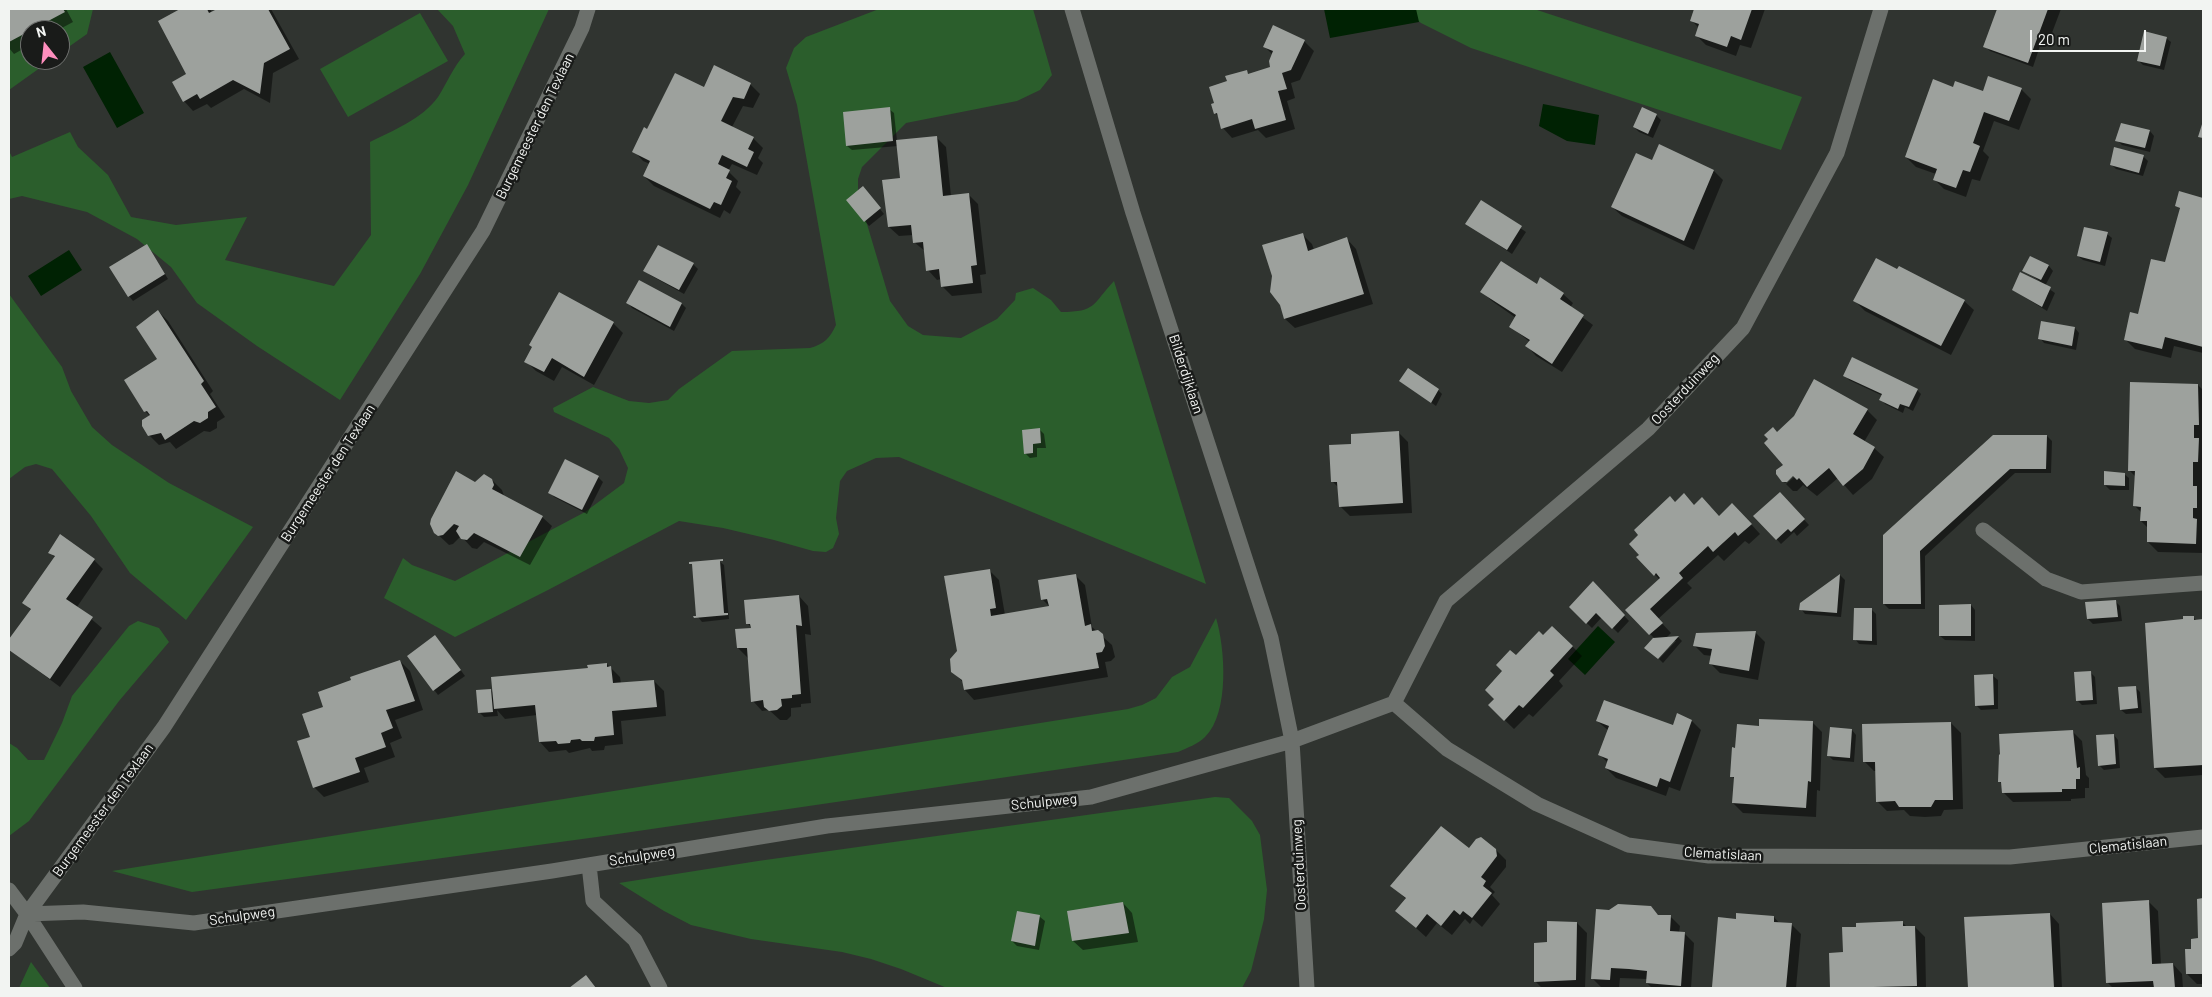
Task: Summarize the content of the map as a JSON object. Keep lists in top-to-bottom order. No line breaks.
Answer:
{"streets":{"street":["Burgemeester den Texlaan","Bilderdijklaan","Oosterduinweg","Schulpweg","Clematislaan"]},"crossings":[["Burgemeester den Texlaan","Schulpweg"],["Bilderdijklaan","Oosterduinweg"],["Bilderdijklaan","Schulpweg"],["Oosterduinweg","Schulpweg"],["Oosterduinweg","Clematislaan"]],"scale_bar":"20 m","north":"top"}
